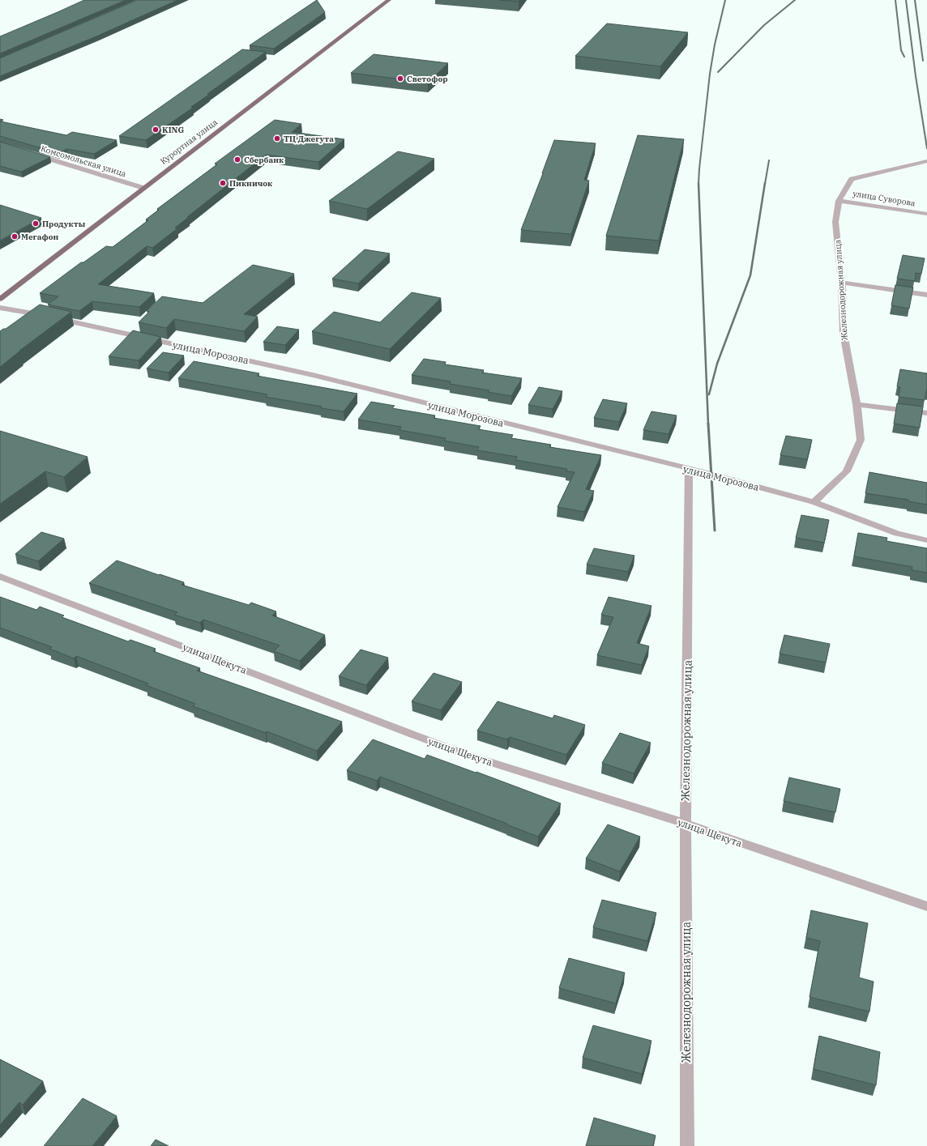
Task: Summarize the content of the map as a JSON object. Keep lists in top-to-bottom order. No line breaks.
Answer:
{"streets":{"main road":["Курортная улица"],"street":["Комсомольская улица","улица Суворова","Железнодорожная улица","улица Морозова","улица Щекута"]},"crossings":[["Курортная улица","Комсомольская улица"],["улица Суворова","Железнодорожная улица"],["Железнодорожная улица","улица Морозова"],["Железнодорожная улица","улица Щекута"]],"places":["Светофор","KING","ТЦ Джегута","Сбербанк","Пикничок","Продукты","Мегафон"]}
